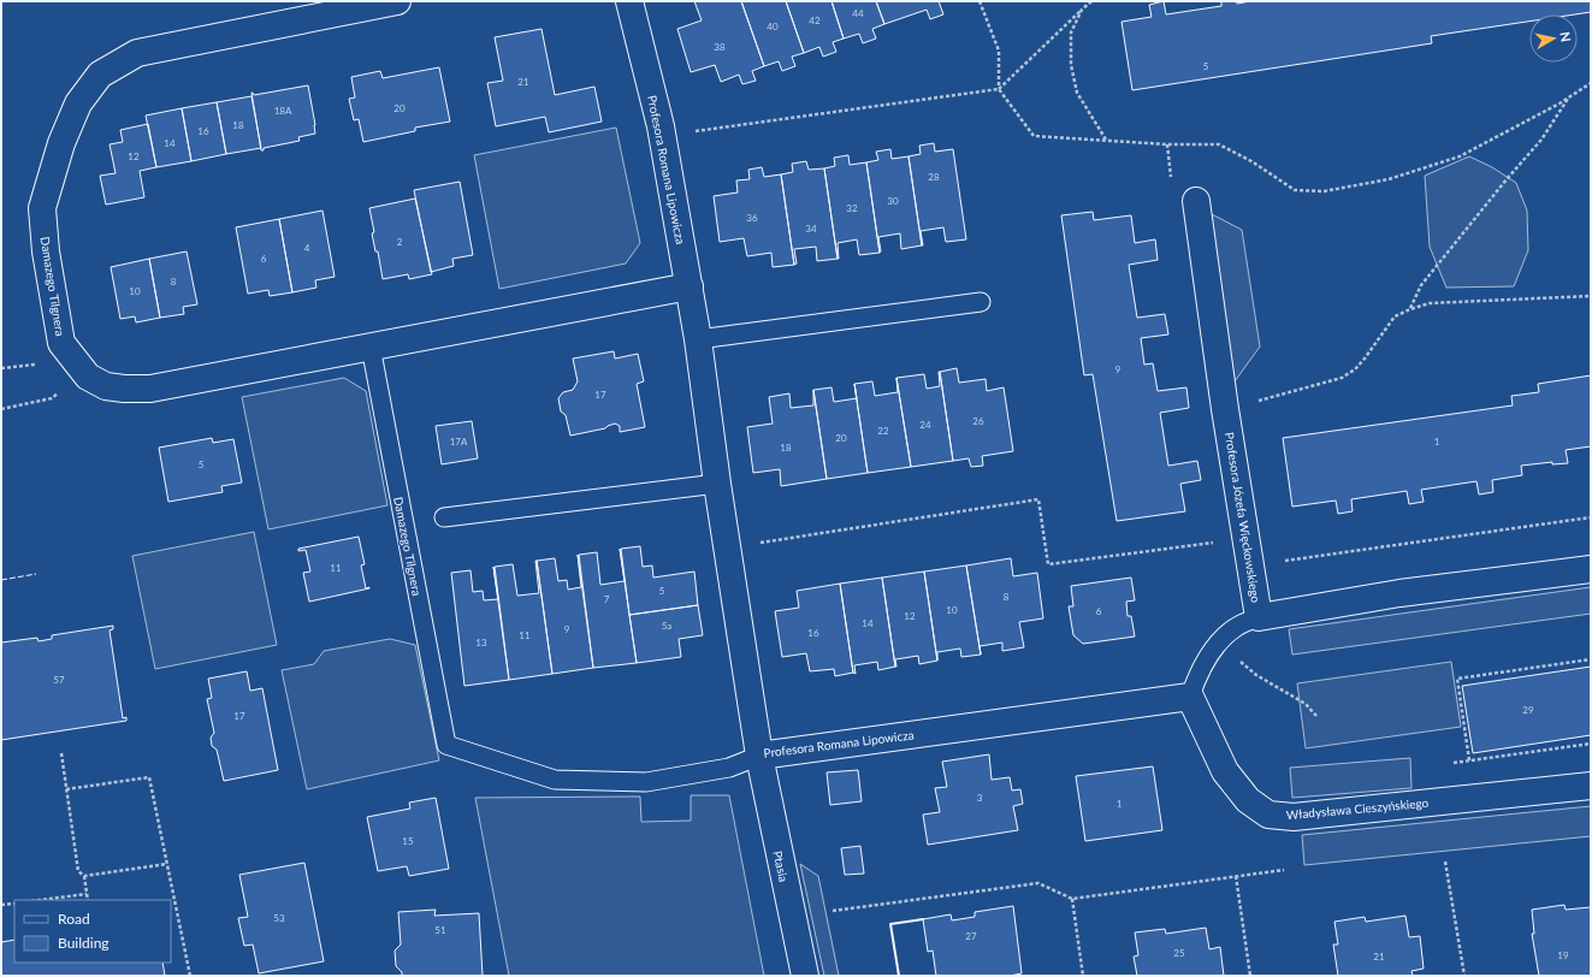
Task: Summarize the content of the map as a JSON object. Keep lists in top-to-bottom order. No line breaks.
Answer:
{"streets":{"street":["Profesora Romana Lipowicza","Damazego Tilgnera","Profesora Józefa Więckowskiego","Władysława Cieszyńskiego","Ptasia"]},"crossings":[["Profesora Romana Lipowicza","Damazego Tilgnera"],["Profesora Romana Lipowicza","Władysława Cieszyńskiego"],["Profesora Romana Lipowicza","Ptasia"],["Damazego Tilgnera","Ptasia"]],"house_numbers":["44","42","40","38","5","21","20","18A","18","16","14","12","28","30","32","36","34","2","4","6","8","10","9","17","26","24","22","20","17A","1","18","5","11","5","8","7","10","6","12","14","5a","9","16","11","13","57","29","17","3","1","15","53","51","27","25","19","21"],"legend":["Road","Building"],"north":"right"}
